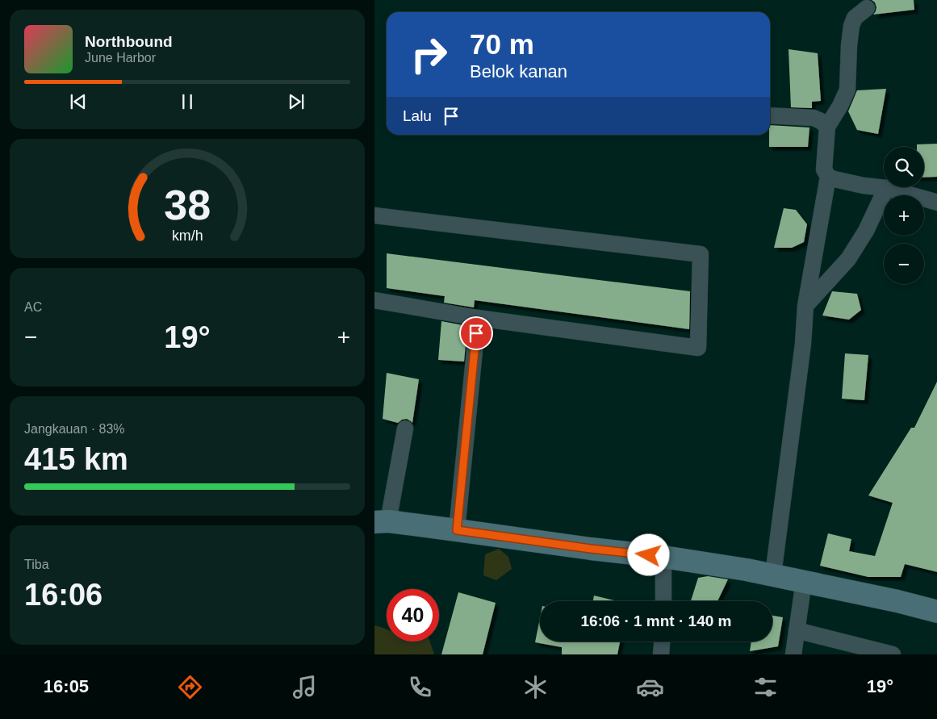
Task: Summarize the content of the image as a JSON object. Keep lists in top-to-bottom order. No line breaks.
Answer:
{"page":{"turn":["70 m","Belok kanan"],"song":["Northbound","June Harbor"],"then":"Lalu","map_buttons":["+","−"],"tile":["AC",["Jangkauan · 83%","415 km"],["Tiba","16:06"]],"heat":["−","19°","+"],"limit":"40","trip":"16:06 · 1 mnt · 140 m","tabs":["16:05","19°"],"gauge":["38","km/h"]}}
